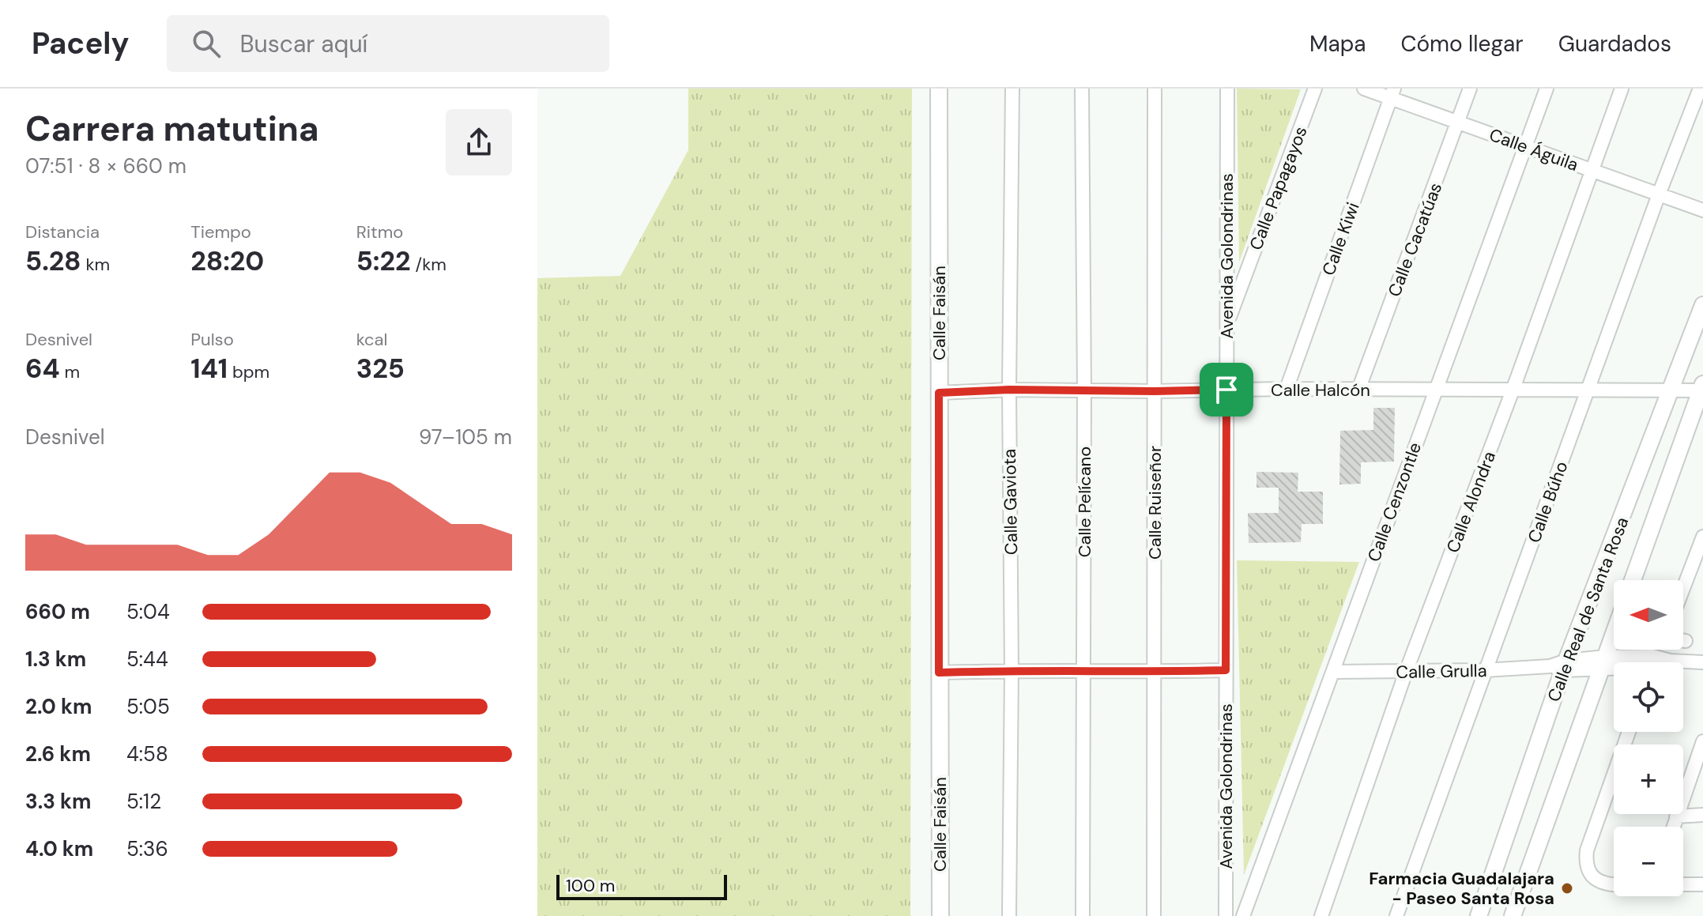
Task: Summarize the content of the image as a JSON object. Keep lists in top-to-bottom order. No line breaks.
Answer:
{"streets":{"street":["Calle Águila","Calle Papagayos","Calle Kiwi","Calle Cacatúas","Avenida Golondrinas","Calle Faisán","Calle Halcón","Calle Gaviota","Calle Pelícano","Calle Cenzontle","Calle Alondra","Calle Búho","Calle Ruiseñor","Calle Real de Santa Rosa","Calle Grulla"]},"crossings":[["Calle Águila","Calle Kiwi"],["Calle Águila","Calle Cacatúas"],["Calle Águila","Calle Cenzontle"],["Calle Águila","Calle Alondra"],["Calle Águila","Calle Búho"],["Calle Papagayos","Avenida Golondrinas"],["Calle Kiwi","Calle Halcón"],["Calle Cacatúas","Calle Halcón"],["Avenida Golondrinas","Calle Halcón"],["Calle Faisán","Calle Halcón"],["Calle Halcón","Calle Gaviota"],["Calle Halcón","Calle Pelícano"],["Calle Halcón","Calle Cenzontle"],["Calle Halcón","Calle Alondra"],["Calle Halcón","Calle Búho"],["Calle Halcón","Calle Ruiseñor"],["Calle Halcón","Calle Real de Santa Rosa"],["Calle Cenzontle","Calle Grulla"],["Calle Alondra","Calle Grulla"],["Calle Búho","Calle Grulla"],["Calle Real de Santa Rosa","Calle Grulla"]],"places":["Farmacia Guadalajara - Paseo Santa Rosa"],"scale_bar":"100 m","north":"left","page":{"header":"Pacely","search":"Buscar aquí","nav":["Mapa","Cómo llegar","Guardados"],"heading":["Carrera matutina","07:51 · 8 × 660 m"],"stats":[["Distancia","5.28 km"],["Tiempo","28:20"],["Ritmo","5:22 /km"],["Desnivel","64 m"],["Pulso","141 bpm"],["kcal","325"]],"chart":["Desnivel","97–105 m"],"map_buttons":["+","−"],"list":[{"name":"660 m","note":"5:04"},{"name":"1.3 km","note":"5:44"},{"name":"2.0 km","note":"5:05"},{"name":"2.6 km","note":"4:58"},{"name":"3.3 km","note":"5:12"},{"name":"4.0 km","note":"5:36"}],"scale":"100 m"}}
